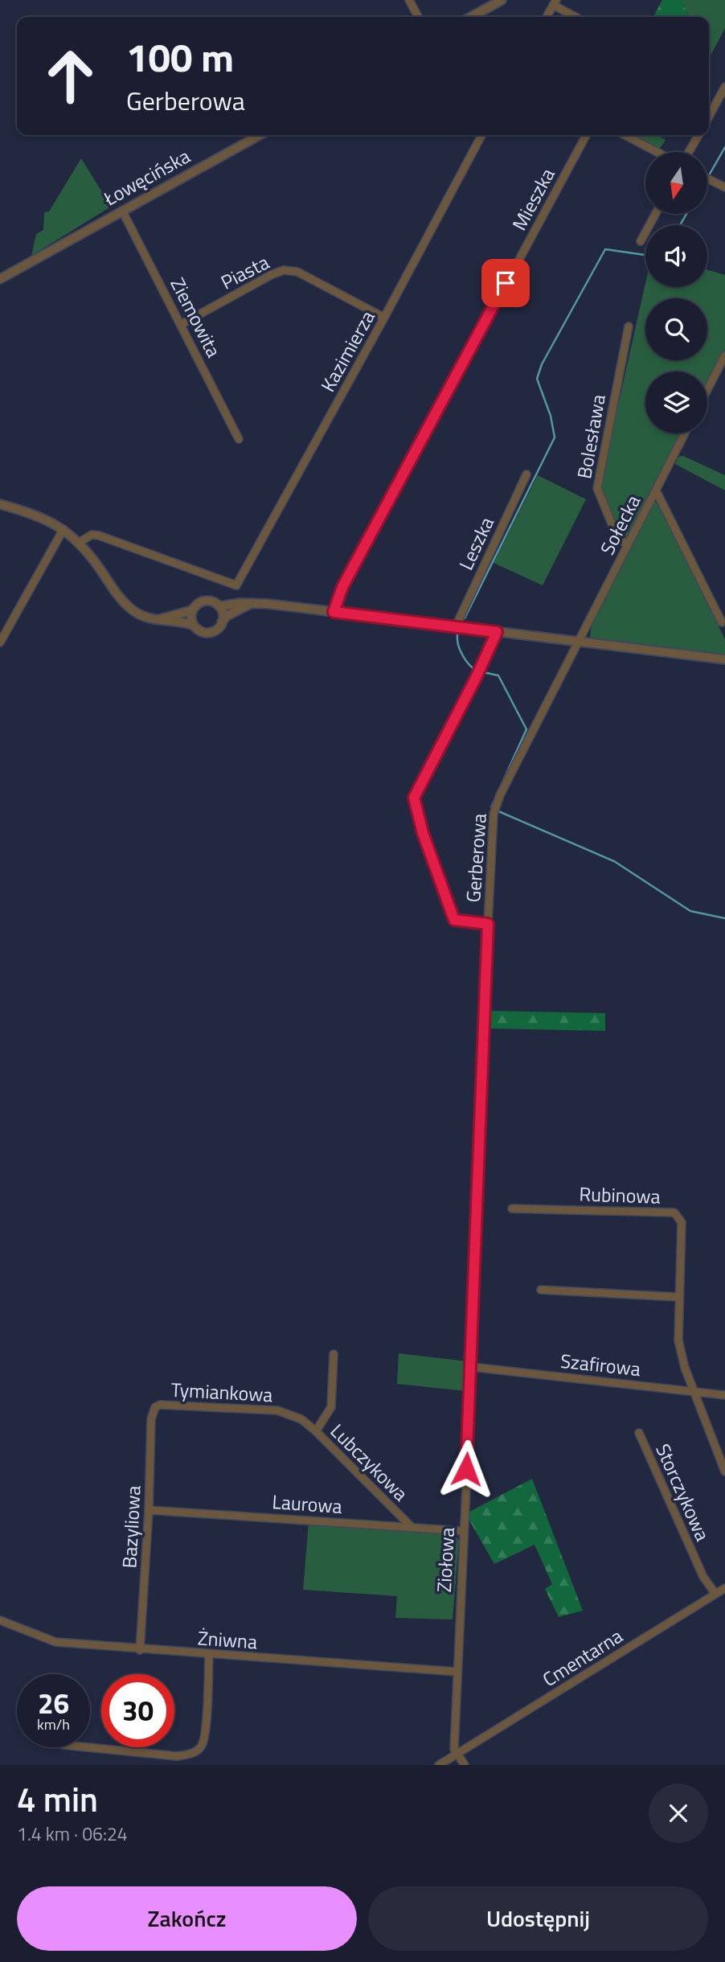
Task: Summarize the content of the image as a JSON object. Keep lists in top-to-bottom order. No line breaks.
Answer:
{"streets":{"street":["Łowęcińska","Mieszka","Piasta","Ziemowita","Kazimierza","Bolesława","Sołecka","Leszka","Gerberowa","Rubinowa","Szafirowa","Tymiankowa","Lubczykowa","Storczykowa","Laurowa","Bazyliowa","Ziołowa","Żniwna","Cmentarna"]},"crossings":[["Łowęcińska","Ziemowita"],["Piasta","Ziemowita"],["Piasta","Kazimierza"],["Bolesława","Sołecka"],["Sołecka","Gerberowa"],["Gerberowa","Szafirowa"],["Gerberowa","Ziołowa"],["Rubinowa","Szafirowa"],["Szafirowa","Ziołowa"],["Tymiankowa","Lubczykowa"],["Tymiankowa","Bazyliowa"],["Lubczykowa","Laurowa"],["Storczykowa","Cmentarna"],["Laurowa","Bazyliowa"],["Laurowa","Ziołowa"],["Bazyliowa","Żniwna"],["Ziołowa","Żniwna"],["Ziołowa","Cmentarna"]],"north":"bottom","page":{"turn":["100 m","Gerberowa"],"speed":"26 km/h","limit":"30","heading":["4 min","1.4 km · 06:24"],"buttons":["Zakończ","Udostępnij"]}}
